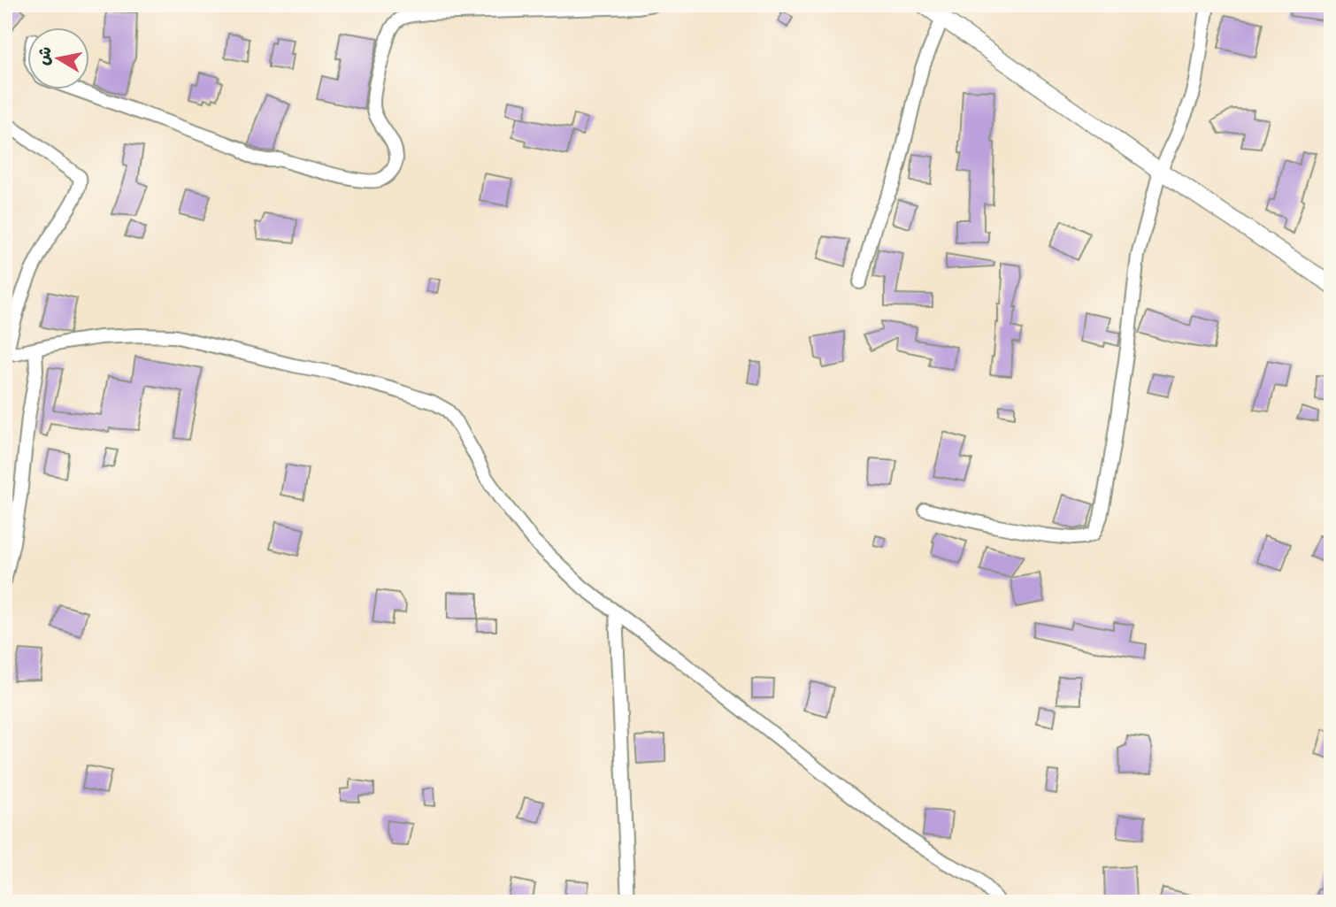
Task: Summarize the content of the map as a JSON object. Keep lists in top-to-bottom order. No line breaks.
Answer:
{"north":"left"}
